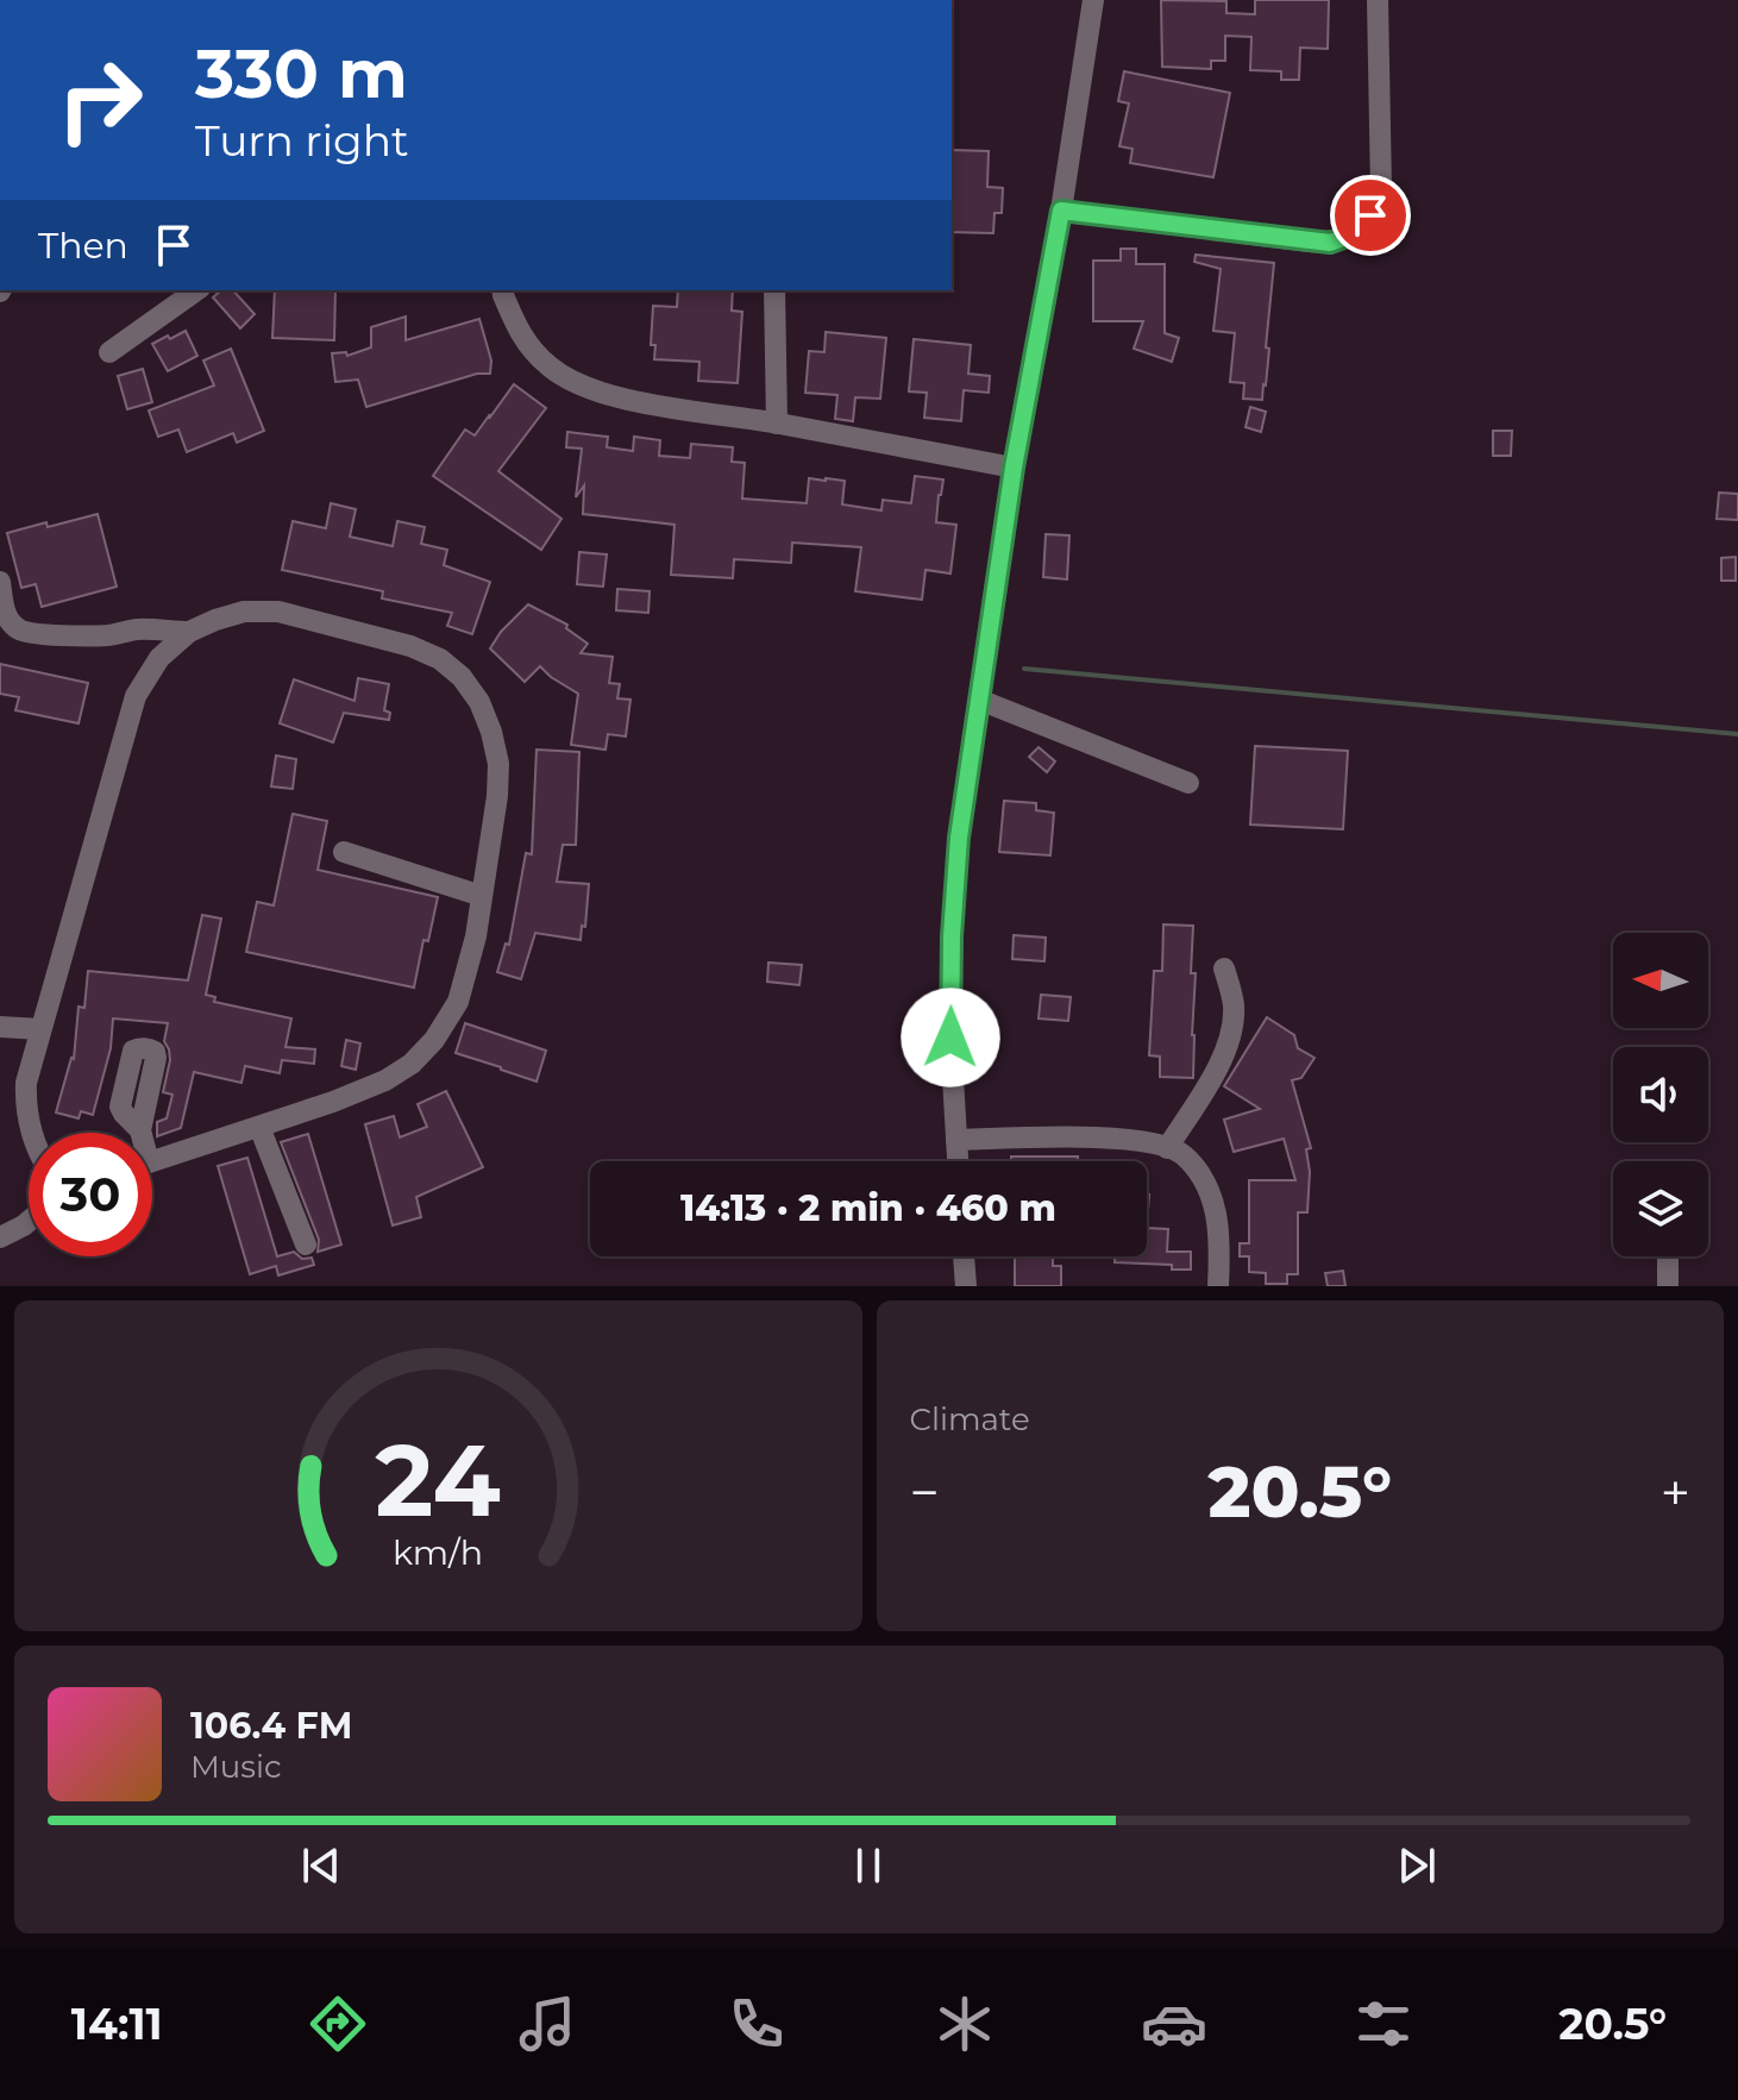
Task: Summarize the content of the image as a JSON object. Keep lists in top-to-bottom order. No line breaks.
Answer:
{"north":"left","page":{"turn":["330 m","Turn right"],"then":"Then","limit":"30","trip":"14:13 · 2 min · 460 m","tile":"Climate","heat":["−","20.5°","+"],"song":["106.4 FM","Music"],"tabs":["14:11","20.5°"],"gauge":["24","km/h"]}}
